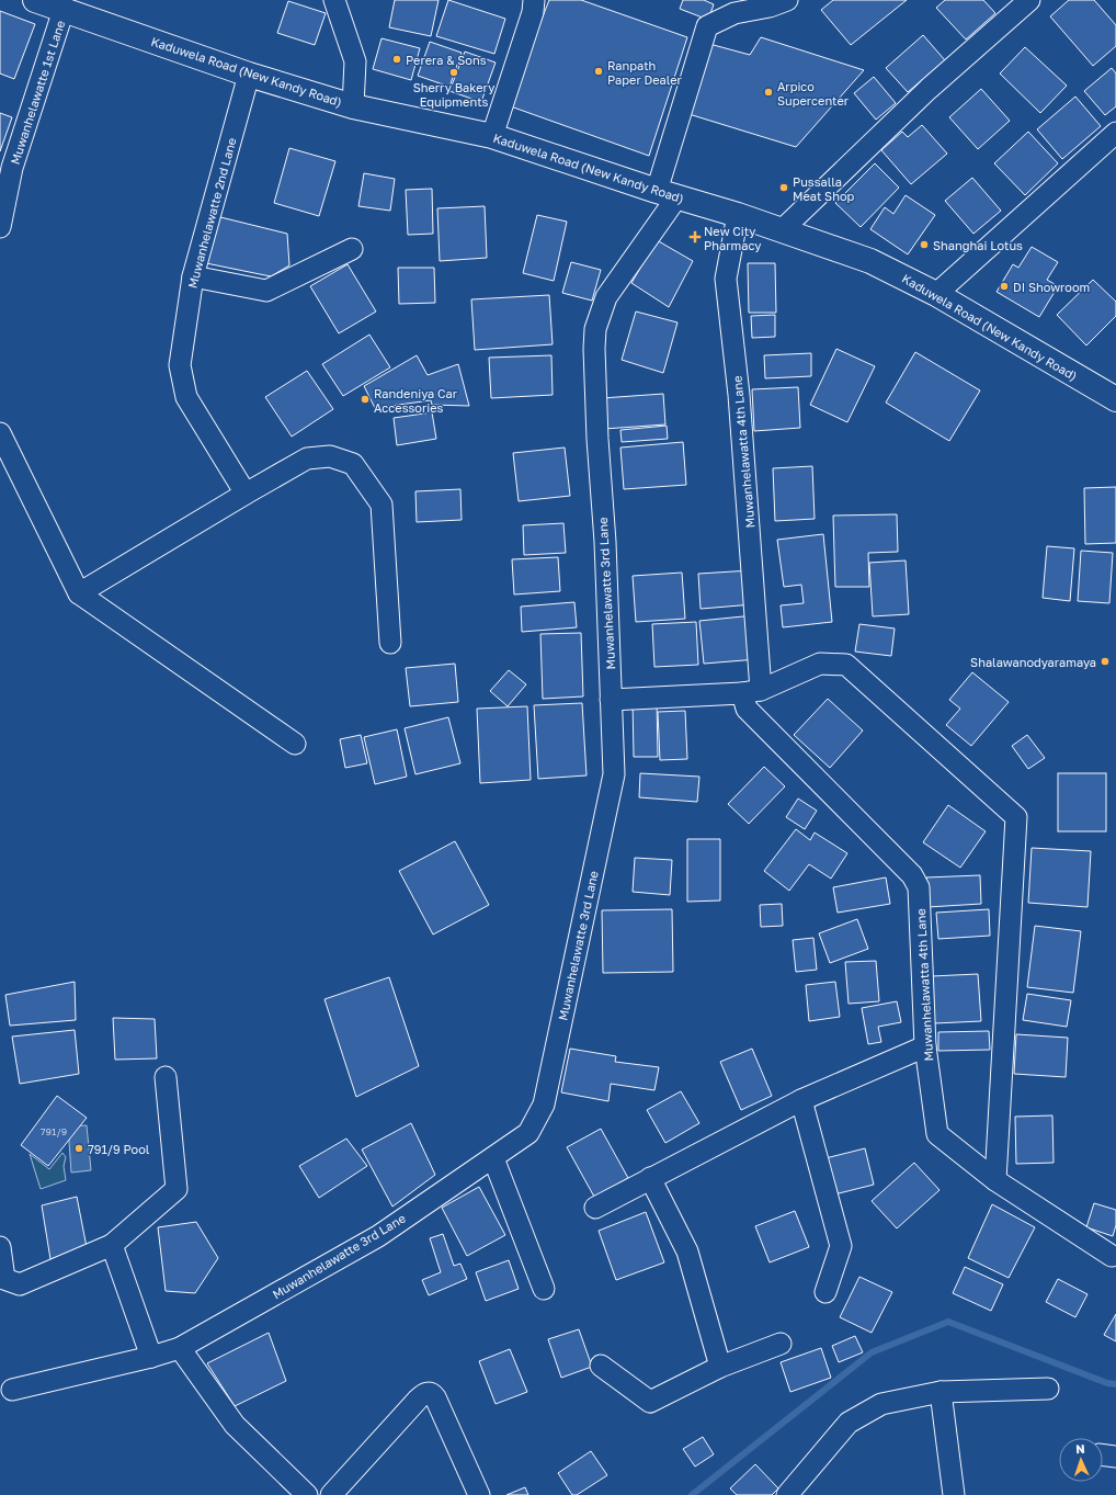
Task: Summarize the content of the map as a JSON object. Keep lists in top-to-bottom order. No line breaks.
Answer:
{"streets":{"main road":["Kaduwela Road (New Kandy Road)"],"street":["Muwanhelawatte 1st Lane","Muwanhelawatte 2nd Lane","Muwanhelawatta 4th Lane","Muwanhelawatte 3rd Lane"]},"crossings":[["Kaduwela Road (New Kandy Road)","Muwanhelawatte 1st Lane"],["Kaduwela Road (New Kandy Road)","Muwanhelawatte 2nd Lane"],["Kaduwela Road (New Kandy Road)","Muwanhelawatta 4th Lane"],["Kaduwela Road (New Kandy Road)","Muwanhelawatte 3rd Lane"]],"places":{"other":["Perera & Sons","Ranpath Paper Dealer","Sherry Bakery Equipments","Arpico Supercenter","Pussalla Meat Shop","Shanghai Lotus","DI Showroom","Randeniya Car Accessories","Shalawanodyaramaya","791/9 Pool"],"health":["New City Pharmacy"]},"house_numbers":["791/9"],"north":"top"}
